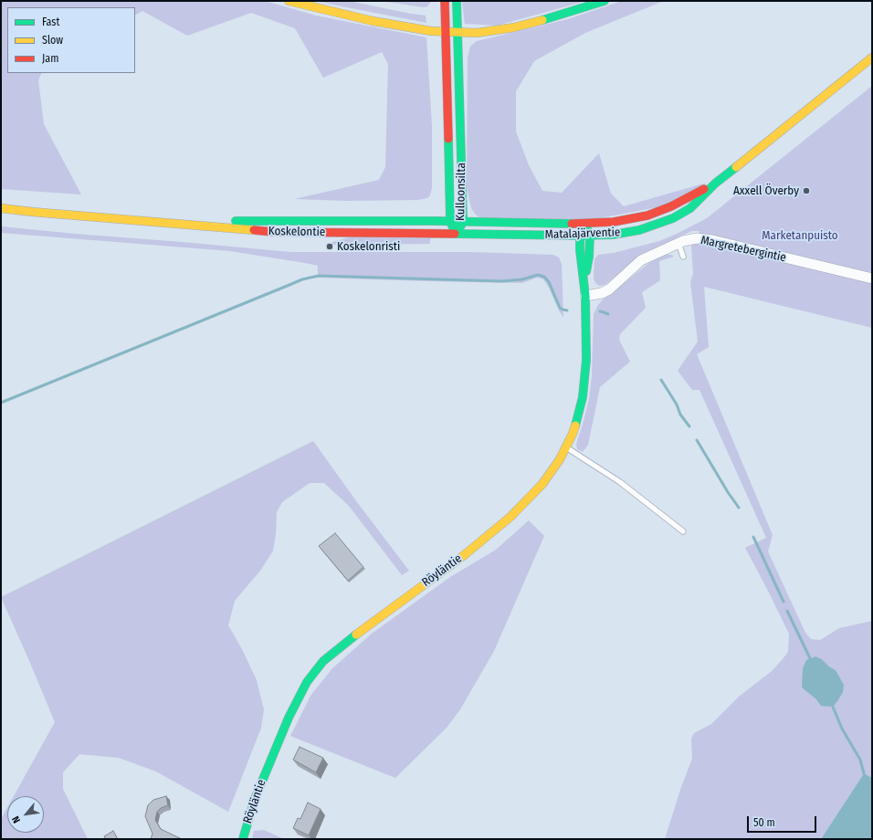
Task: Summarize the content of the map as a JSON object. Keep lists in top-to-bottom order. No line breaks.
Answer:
{"streets":{"main road":["Kulloonsilta","Koskelontie","Matalajärventie","Röyläntie"],"street":["Margretebergintie"]},"crossings":[["Kulloonsilta","Koskelontie"],["Kulloonsilta","Matalajärventie"],["Koskelontie","Matalajärventie"],["Matalajärventie","Röyläntie"],["Margretebergintie","Röyläntie"]],"parks":["Marketanpuisto"],"places":["Axxell Överby","Koskelonristi"],"legend":["Fast","Slow","Jam"],"scale_bar":"50 m","north":"bottom left"}
